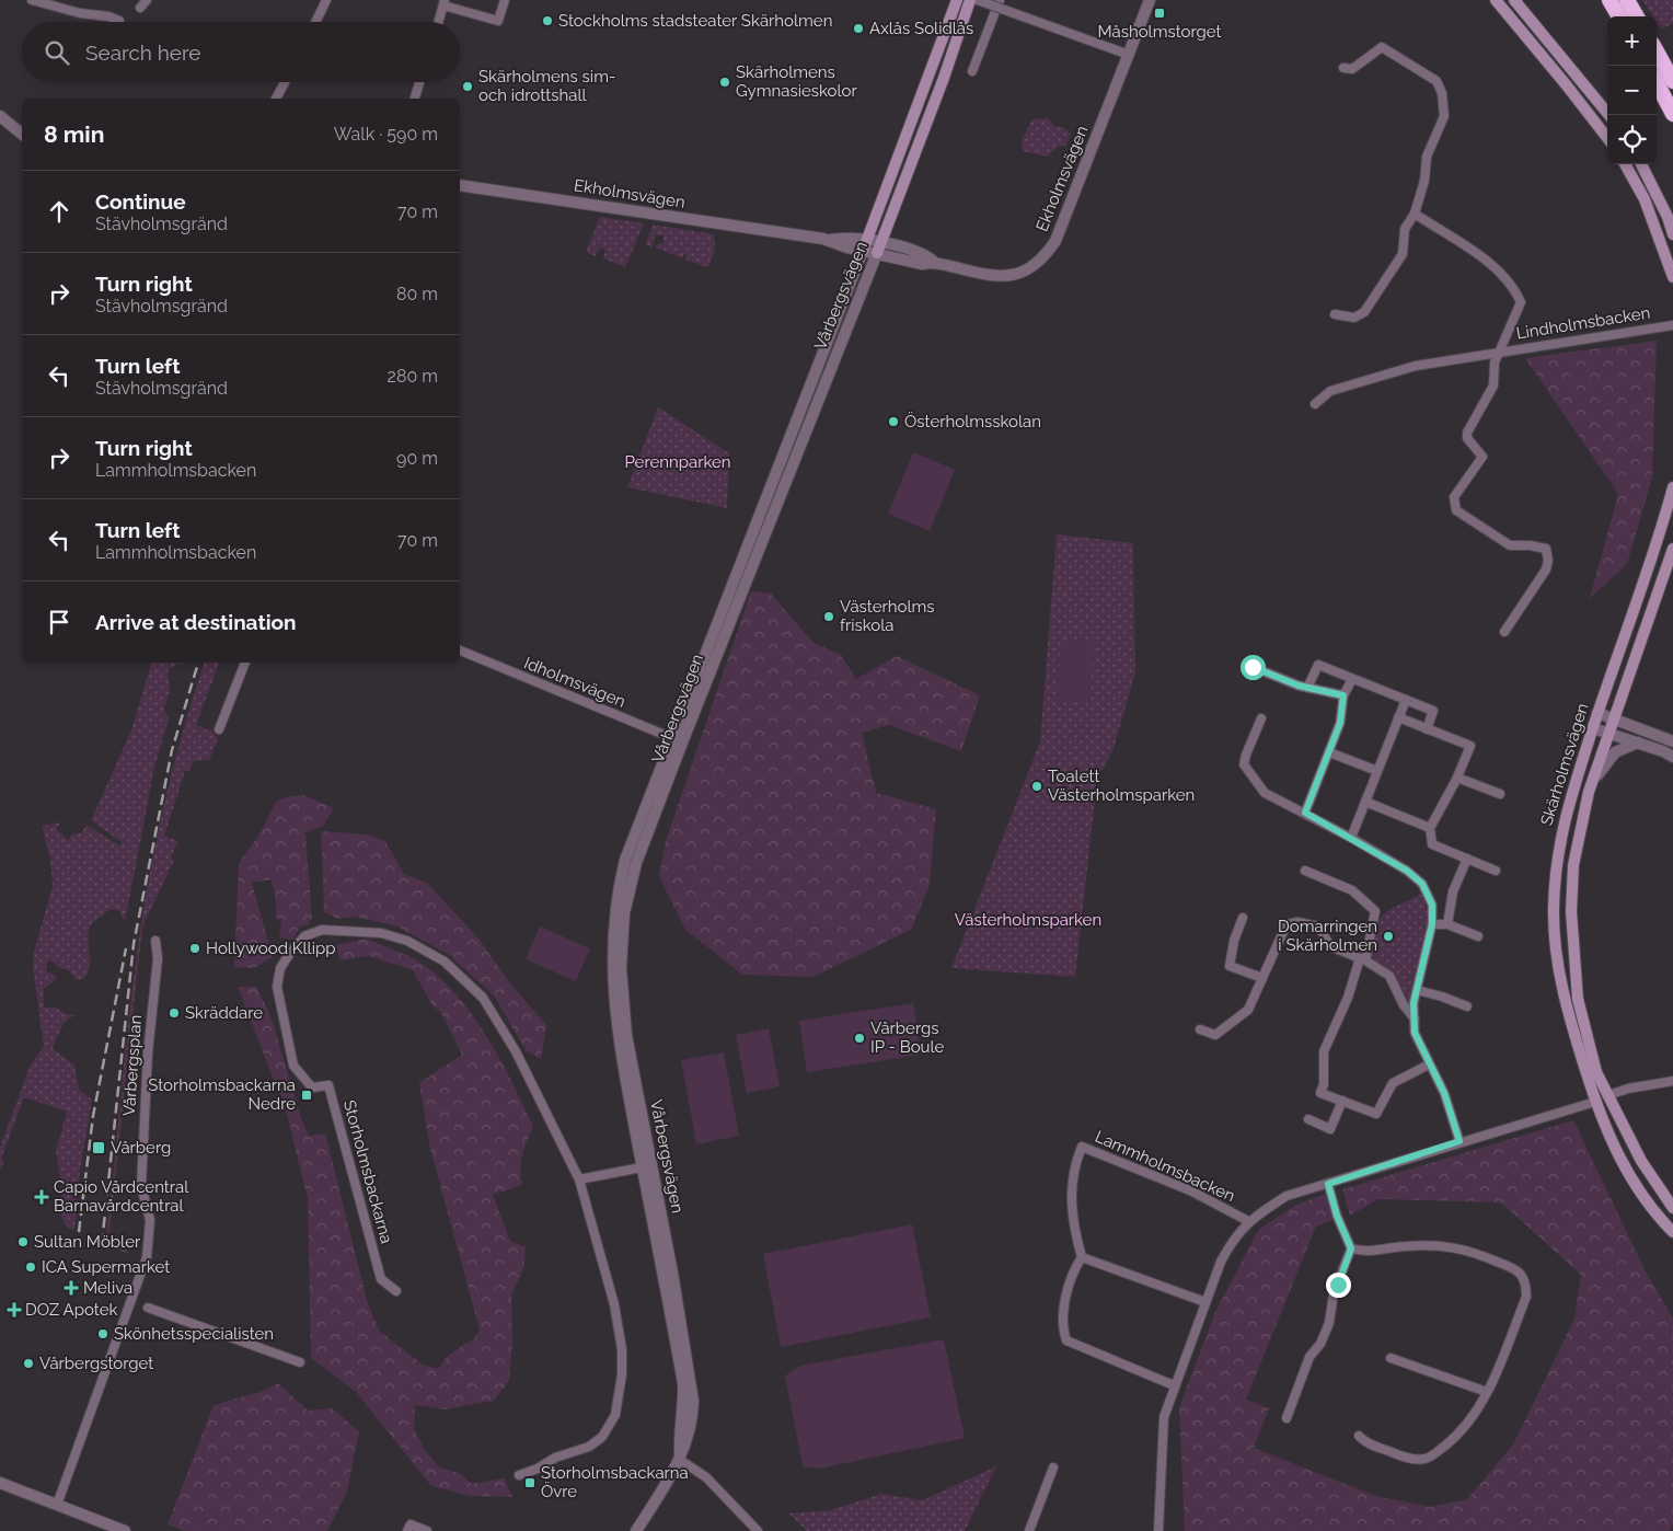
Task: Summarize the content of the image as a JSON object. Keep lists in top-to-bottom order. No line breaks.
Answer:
{"streets":{"main road":["Vårbergsvägen","Skärholmsvägen"],"street":["Ekholmsvägen","Lindholmsbacken","Idholmsvägen","Vårbergsplan","Lammholmsbacken","Storholmsbackarna"]},"crossings":[["Ekholmsvägen","Vårbergsvägen"],["Vårbergsvägen","Idholmsvägen"],["Skärholmsvägen","Lammholmsbacken"]],"parks":["Perennparken","Västerholmsparken"],"places":{"transit":["Måsholmstorget","Storholmsbackarna Nedre","Vårberg","Storholmsbackarna Övre"],"other":["Stockholms stadsteater Skärholmen","Axlås Solidlås","Skärholmens Gymnasieskolor","Skärholmens sim- och idrottshall","Österholmsskolan","Västerholms friskola","Toalett Västerholmsparken","Domarringen i Skärholmen","Hollywood Kllipp","Skräddare","Vårbergs IP - Boule","Sultan Möbler","ICA Supermarket","Skönhetsspecialisten","Vårbergstorget"],"health":["Capio Vårdcentral Barnavårdcentral","Meliva","DOZ Apotek"]},"page":{"map_buttons":["+","−"],"search":"Search here","heading":["8 min","Walk · 590 m"],"list":[["Continue","Stävholmsgränd","70 m"],["Turn right","Stävholmsgränd","80 m"],["Turn left","Stävholmsgränd","280 m"],["Turn right","Lammholmsbacken","90 m"],["Turn left","Lammholmsbacken","70 m"],"Arrive at destination"]}}
